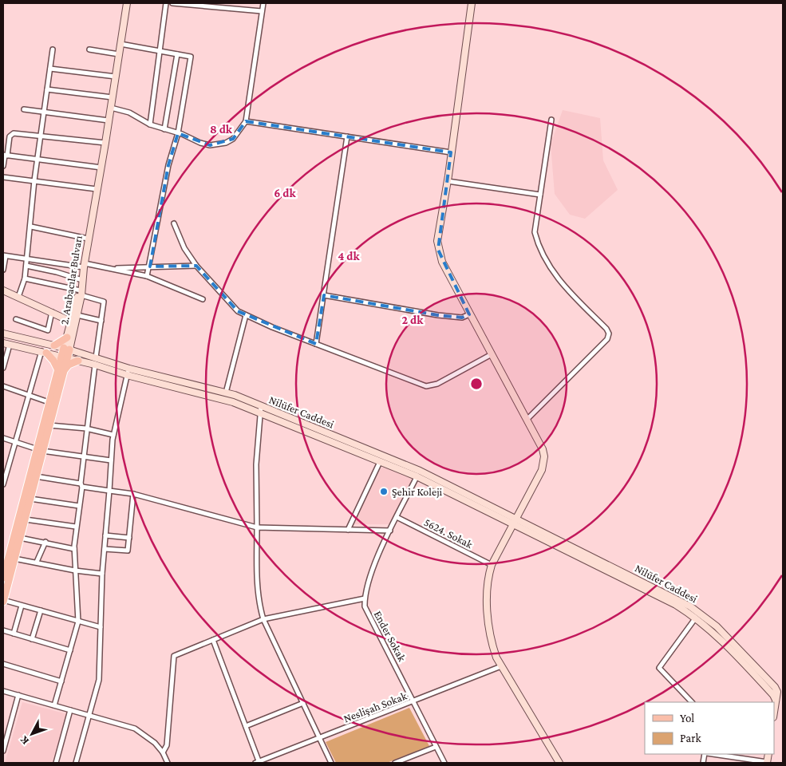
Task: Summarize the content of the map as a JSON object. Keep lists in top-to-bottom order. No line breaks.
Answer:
{"streets":{"street":["2. Arabacılar Bulvarı","Nilüfer Caddesi","5624. Sokak","Ender Sokak","Neslişah Sokak"]},"crossings":[["Ender Sokak","Neslişah Sokak"]],"places":["Şehir Koleji"],"legend":["Yol","Park"],"north":"bottom left","rings":["8 dk","6 dk","4 dk","2 dk"]}
